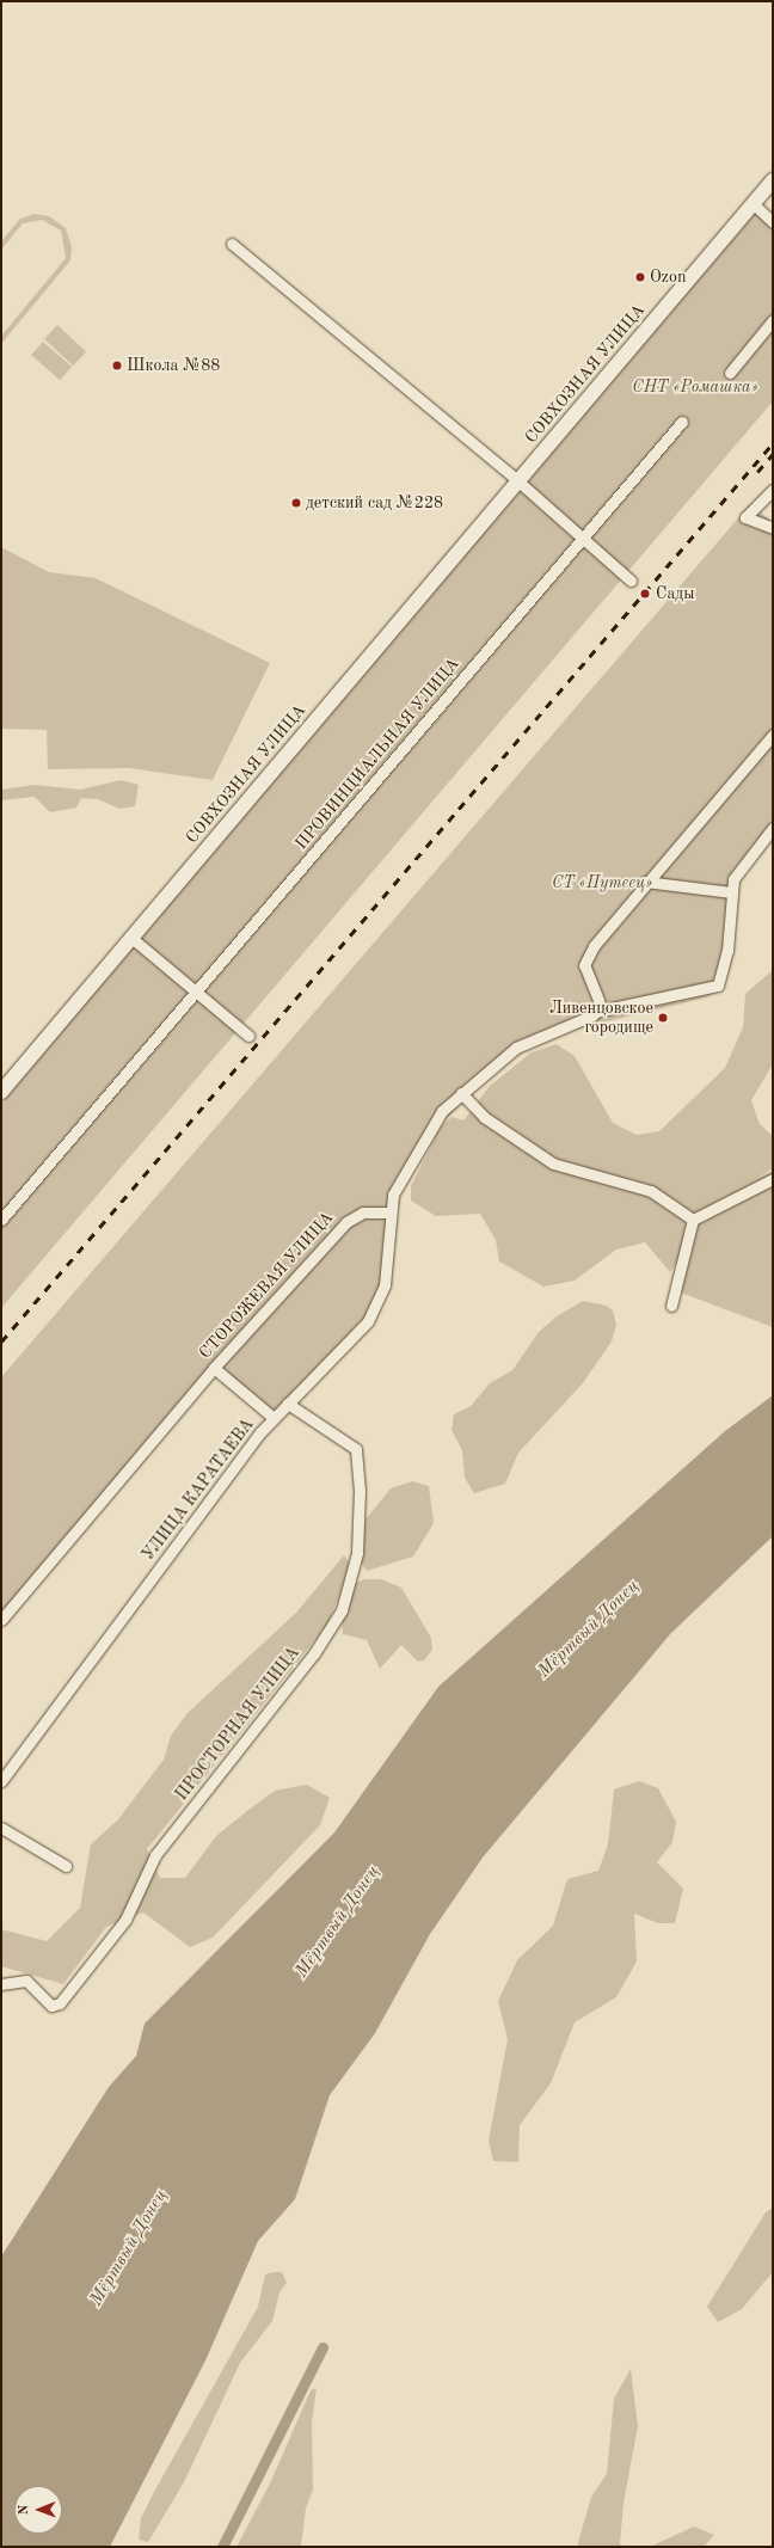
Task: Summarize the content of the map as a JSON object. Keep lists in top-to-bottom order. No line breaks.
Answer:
{"streets":{"street":["СОВХОЗНАЯ УЛИЦА","ПРОВИНЦИАЛЬНАЯ УЛИЦА","СТОРОЖЕВАЯ УЛИЦА","УЛИЦА КАРАТАЕВА","ПРОСТОРНАЯ УЛИЦА"]},"crossings":[["СТОРОЖЕВАЯ УЛИЦА","УЛИЦА КАРАТАЕВА"],["УЛИЦА КАРАТАЕВА","ПРОСТОРНАЯ УЛИЦА"]],"water":["Мёртвый Донец"],"parks":["СНТ «Ромашка»","СТ «Путеец»"],"places":["Ozon","Школа №88","детский сад №228","Сады","Ливенцовское городище"],"north":"left"}
